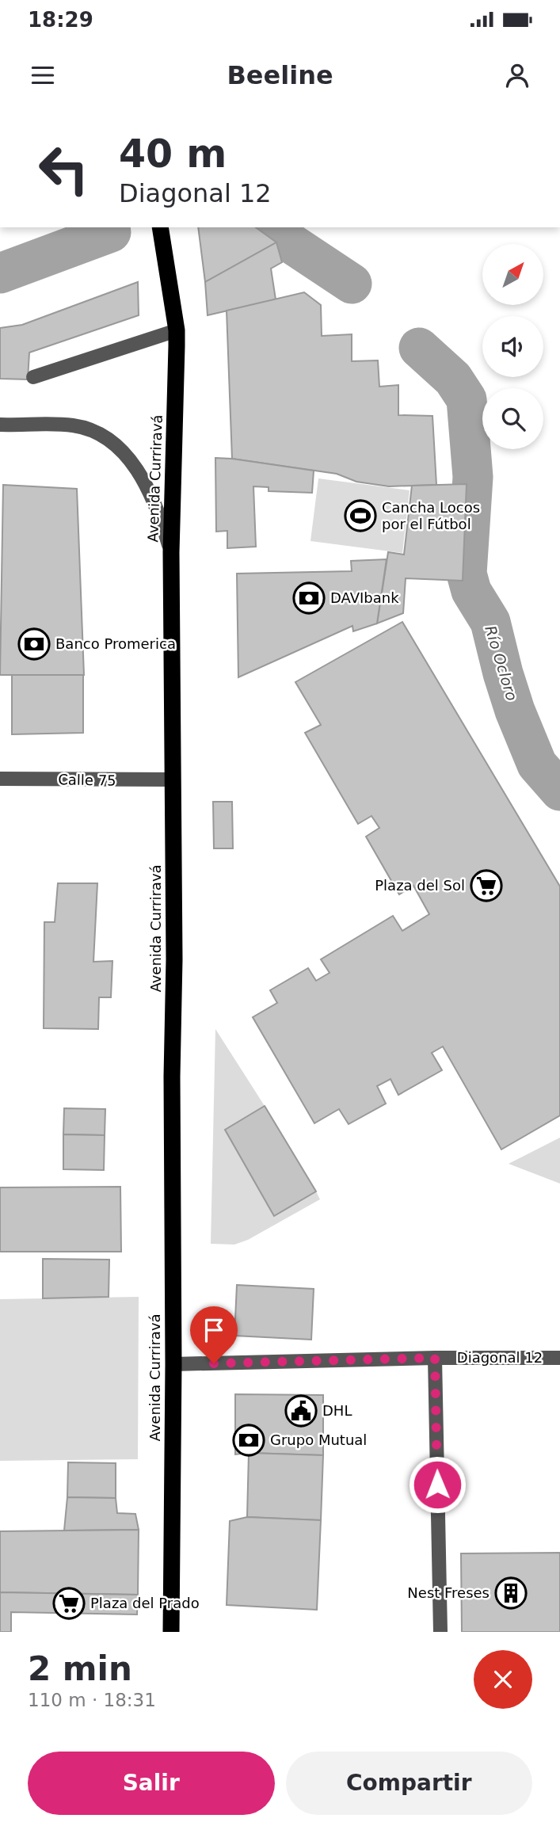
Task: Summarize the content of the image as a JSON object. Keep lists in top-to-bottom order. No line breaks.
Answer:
{"streets":{"highway":["Avenida Curriravá"],"street":["Calle 75","Diagonal 12"]},"crossings":[["Avenida Curriravá","Calle 75"],["Avenida Curriravá","Diagonal 12"]],"water":["Río Ocloro"],"places":{"sports":["Cancha Locos por el Fútbol"],"bank":["DAVIbank","Banco Promerica","Grupo Mutual"],"supermarket":["Plaza del Sol","Plaza del Prado"],"public building":["DHL"],"building":["Nest Freses"]},"north":"top right","page":{"status":"18:29","header":"Beeline","turn":["40 m","Diagonal 12"],"heading":["2 min","110 m · 18:31"],"buttons":["Salir","Compartir"]}}
